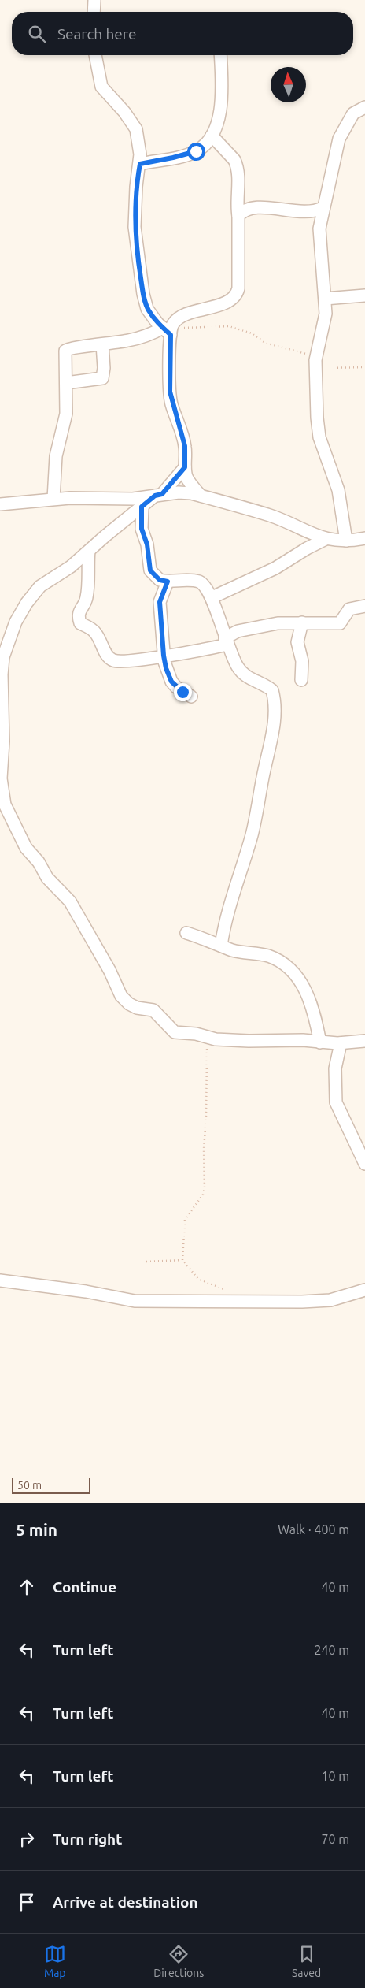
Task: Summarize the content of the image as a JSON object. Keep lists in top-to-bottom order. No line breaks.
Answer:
{"scale_bar":"50 m","north":"top","page":{"search":"Search here","scale":"50 m","heading":["5 min","Walk · 400 m"],"list":[["Continue","40 m"],["Turn left","240 m"],["Turn left","40 m"],["Turn left","10 m"],["Turn right","70 m"],"Arrive at destination"],"nav":["Map","Directions","Saved"]}}
